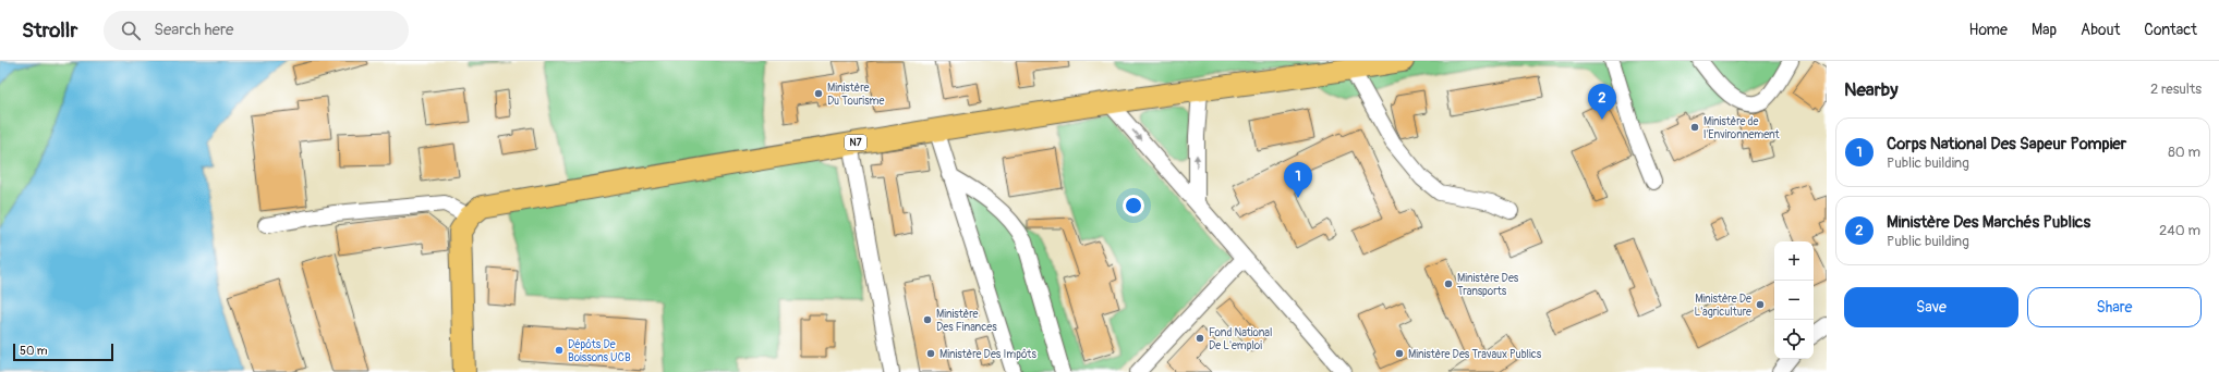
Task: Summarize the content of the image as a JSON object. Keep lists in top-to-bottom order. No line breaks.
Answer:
{"streets":{"highway":["N7"]},"places":["Ministère Du Tourisme","Ministère de l'Environnement","Ministère Des Transports","Ministère De L'agriculture","Ministère Des Finances","Fond National De L'emploi","Dépôts De Boissons UCB","Ministère Des Impôts","Ministère Des Travaux Publics"],"scale_bar":"50 m","page":{"header":"Strollr","search":"Search here","nav":["Home","Map","About","Contact"],"heading":["Nearby","2 results"],"pins":["2","1"],"list":[{"mark":"1","name":"Corps National Des Sapeur Pompier","note":"Public building","value":"80 m"},{"mark":"2","name":"Ministère Des Marchés Publics","note":"Public building","value":"240 m"}],"map_buttons":["+","−"],"buttons":["Save","Share"],"scale":"50 m"}}
